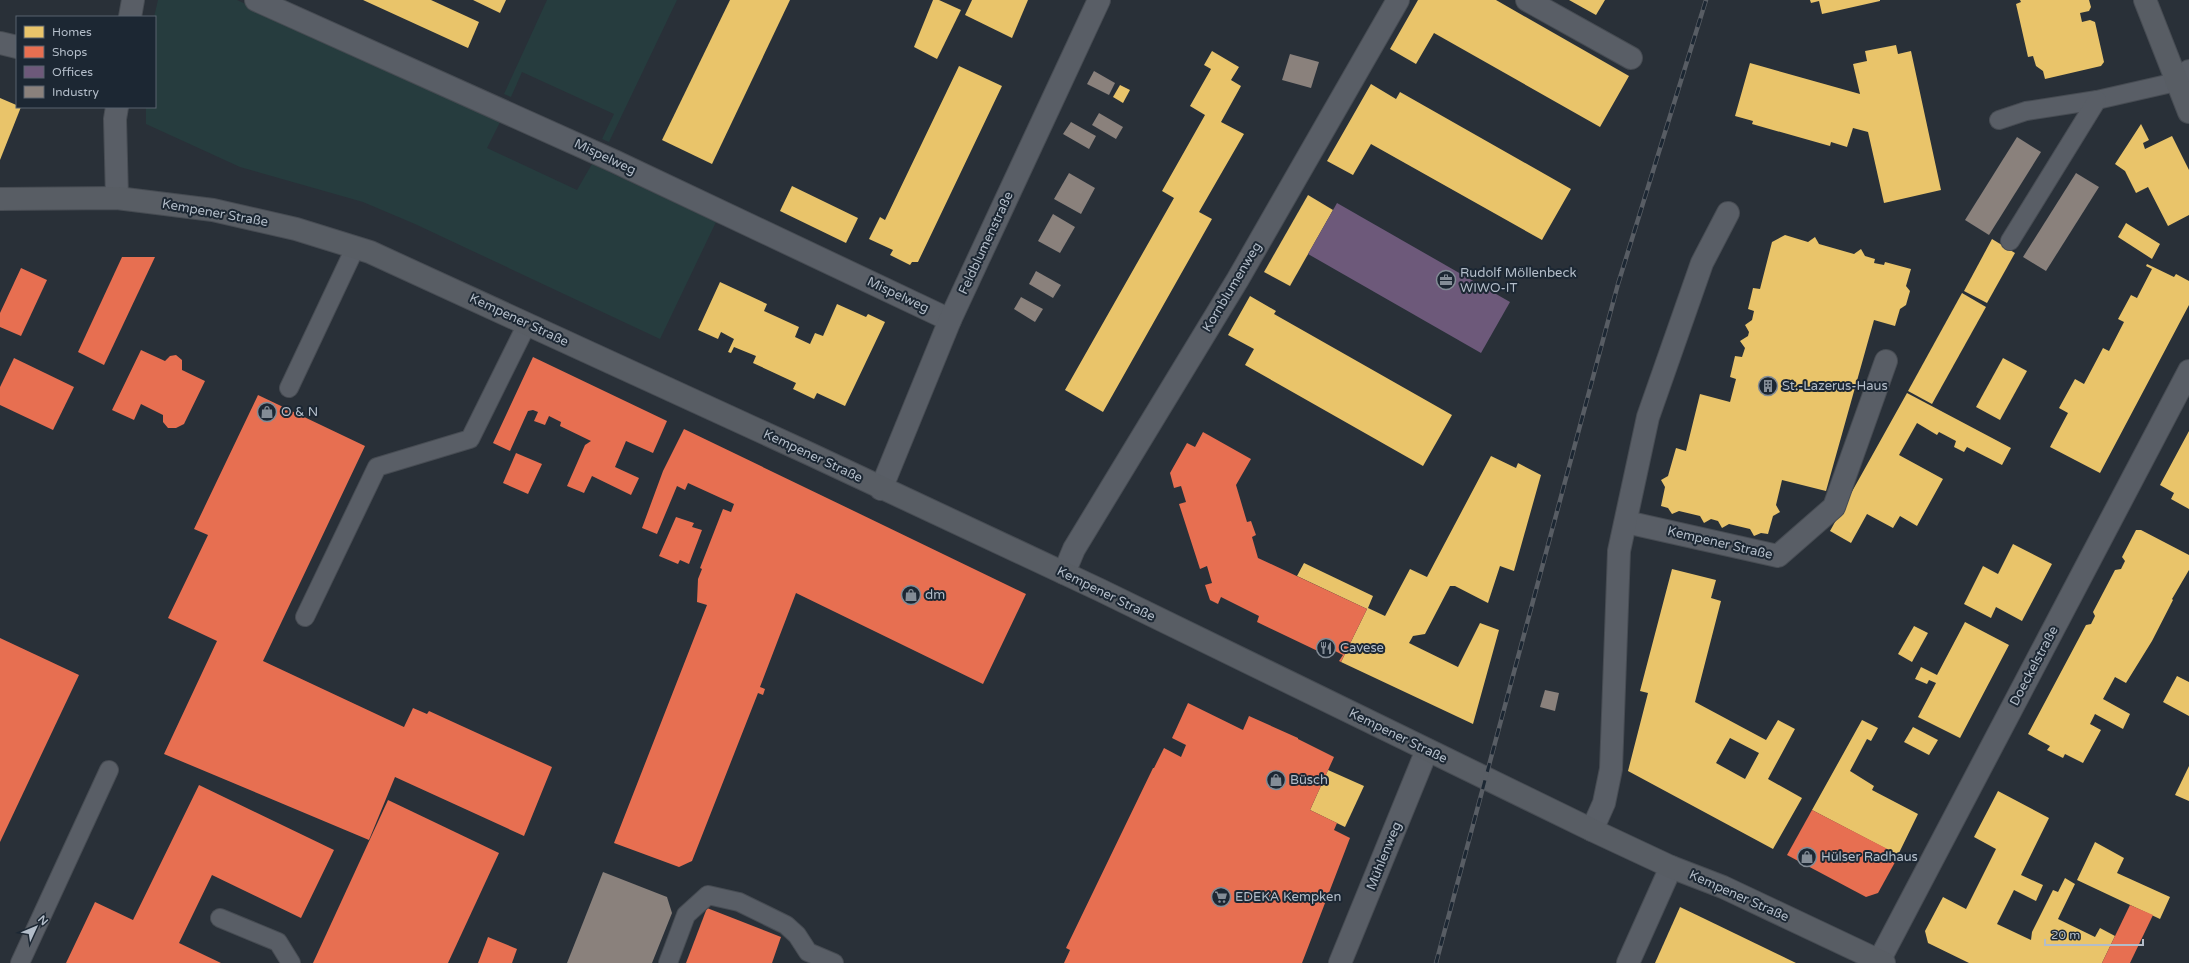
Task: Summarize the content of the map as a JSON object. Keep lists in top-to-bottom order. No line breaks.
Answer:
{"streets":{"street":["Mispelweg","Kempener Straße","Feldblumenstraße","Kornblumenweg","Doeckelstraße","Mühlenweg"]},"crossings":[["Mispelweg","Feldblumenstraße"],["Kempener Straße","Feldblumenstraße"],["Kempener Straße","Kornblumenweg"],["Kempener Straße","Doeckelstraße"],["Kempener Straße","Mühlenweg"]],"places":{"office":["Rudolf Möllenbeck WIWO-IT"],"building":["St.-Lazerus-Haus"],"shop":["O & N","dm","Büsch","Hülser Radhaus"],"restaurant":["Cavese"],"supermarket":["EDEKA Kempken"]},"legend":["Homes","Shops","Offices","Industry"],"scale_bar":"20 m","north":"top right"}
